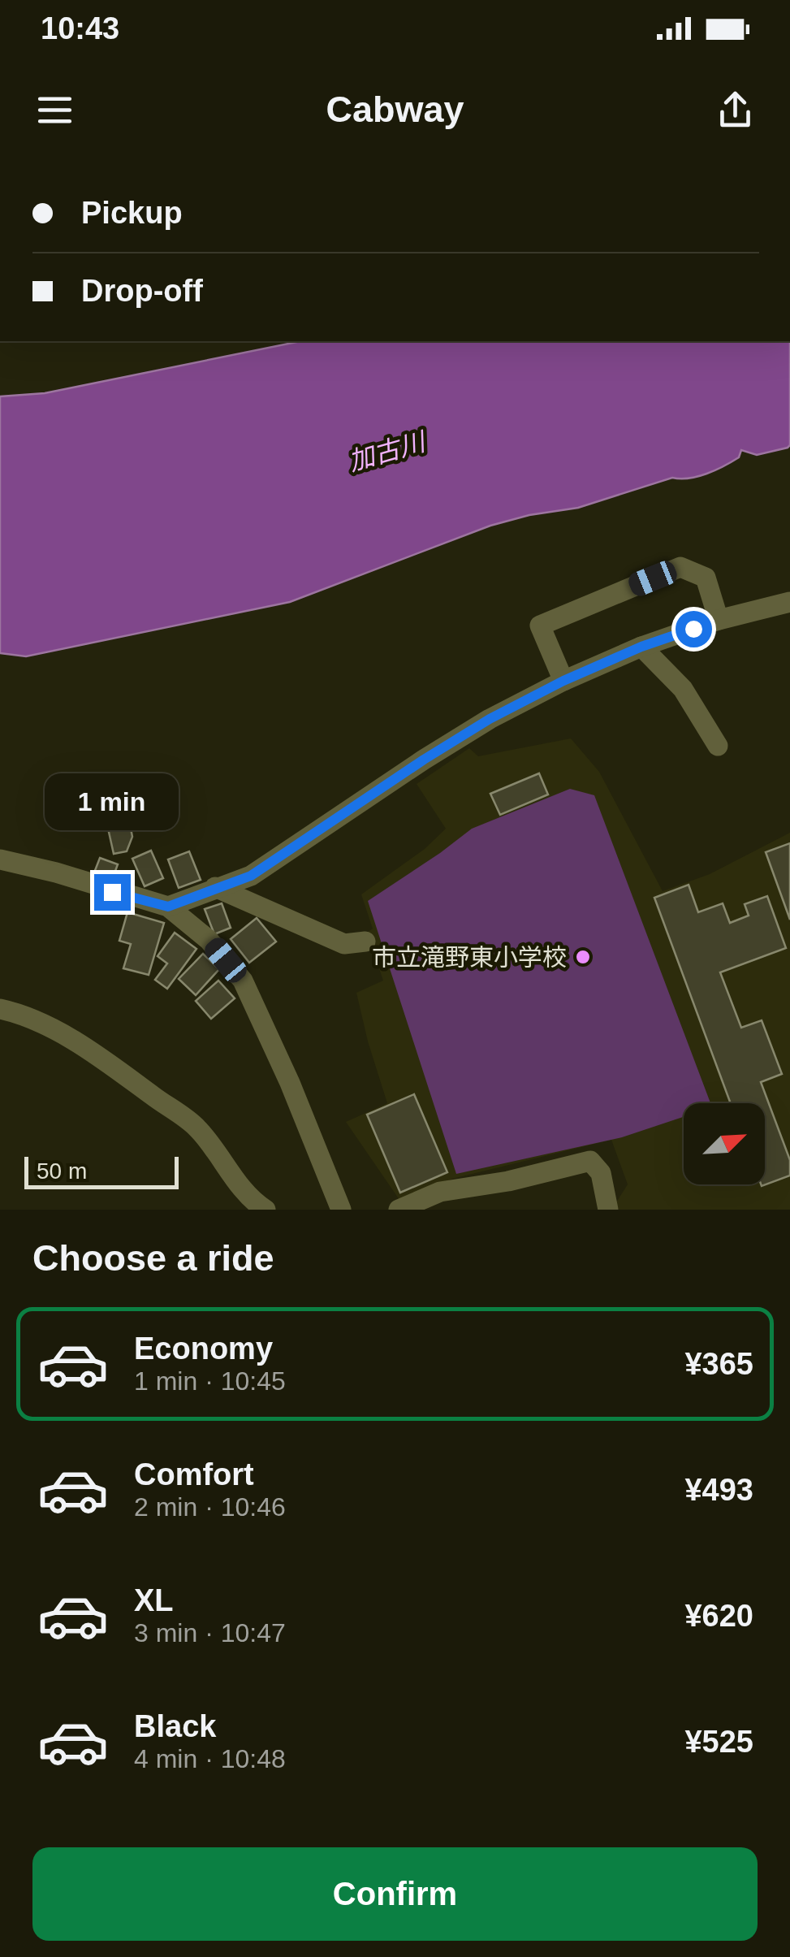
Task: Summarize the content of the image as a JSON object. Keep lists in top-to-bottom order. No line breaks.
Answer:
{"water":["加古川"],"places":["市立滝野東小学校"],"scale_bar":"50 m","north":"top right","page":{"status":"10:43","header":"Cabway","banner":["Pickup","Drop-off"],"bubble":"1 min","scale":"50 m","heading":"Choose a ride","list":[{"name":"Economy","note":"1 min · 10:45","value":"¥365"},{"name":"Comfort","note":"2 min · 10:46","value":"¥493"},{"name":"XL","note":"3 min · 10:47","value":"¥620"},{"name":"Black","note":"4 min · 10:48","value":"¥525"}],"buttons":"Confirm"}}
